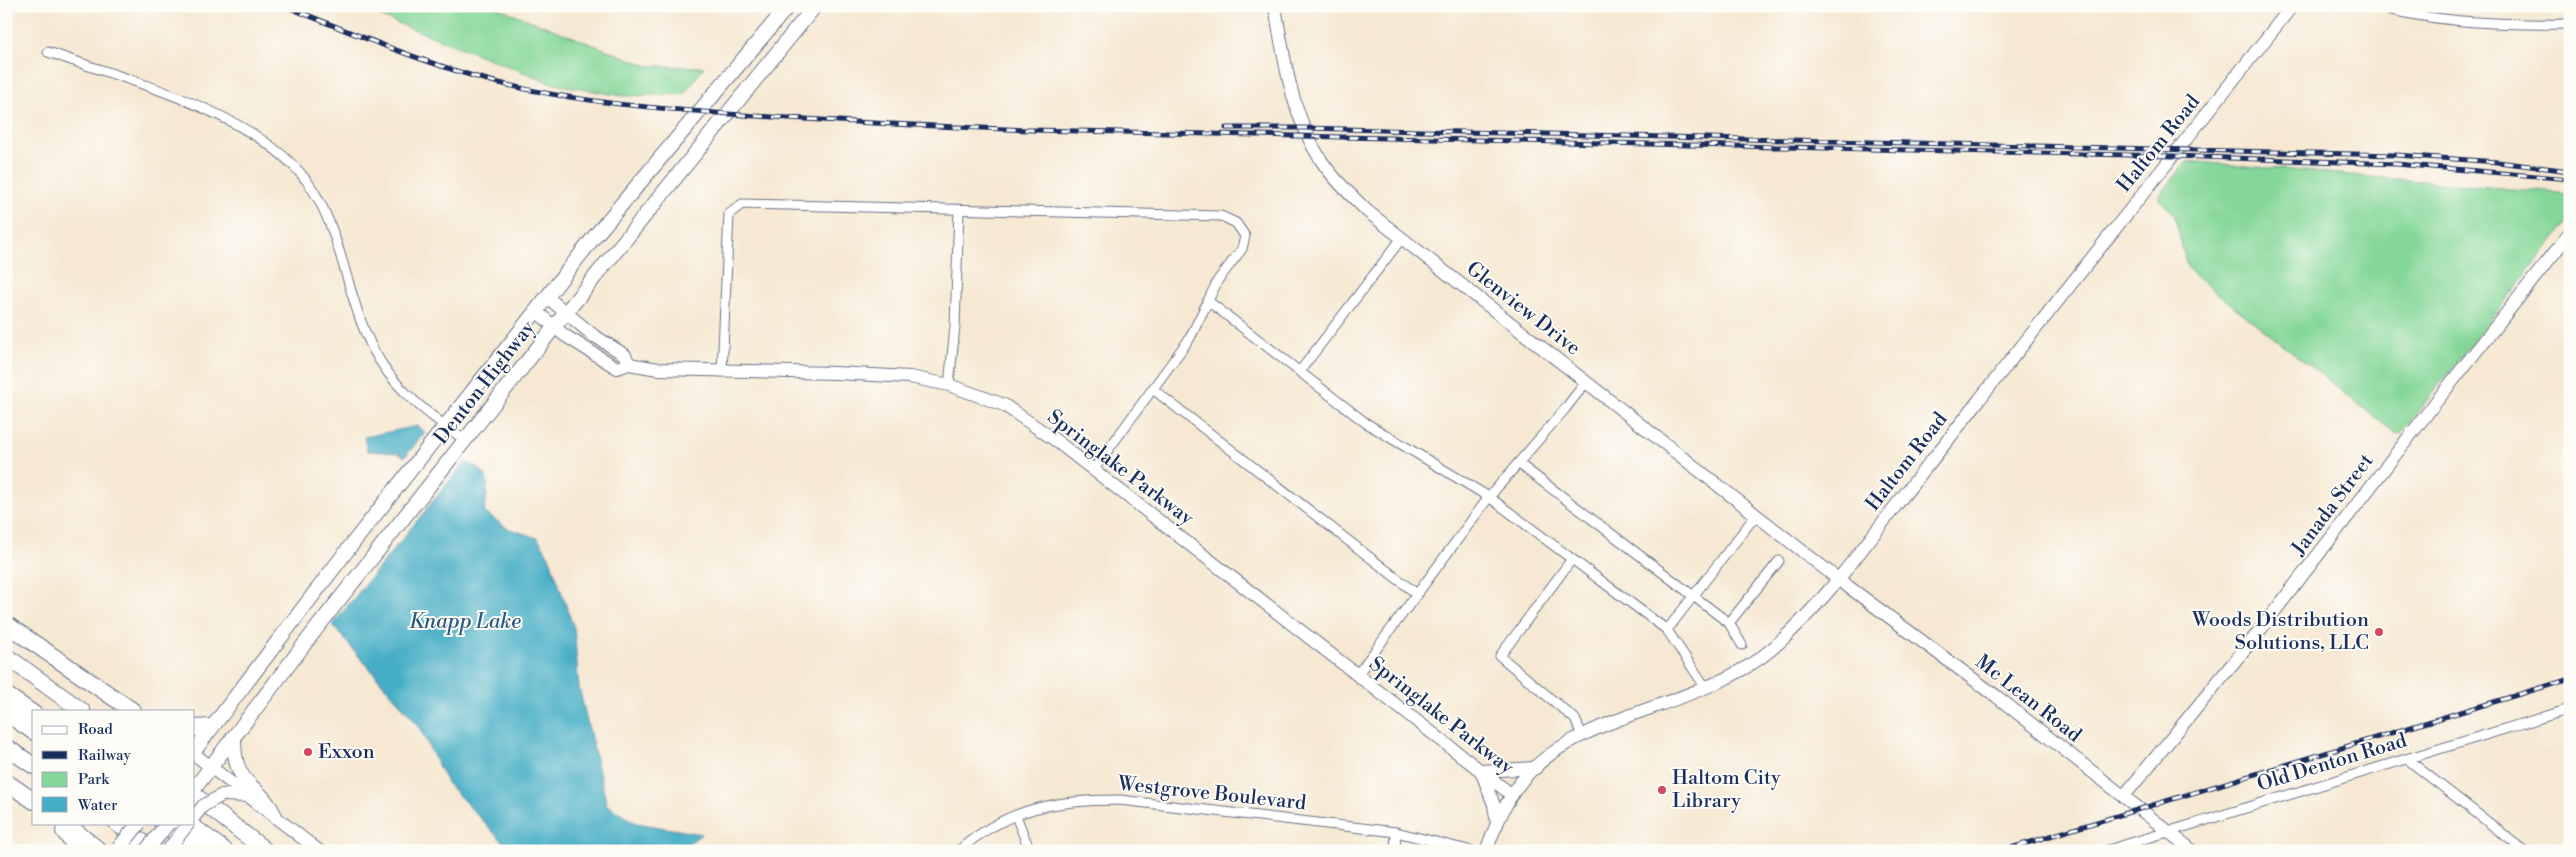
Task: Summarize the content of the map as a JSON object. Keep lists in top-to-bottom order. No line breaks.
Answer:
{"streets":{"main road":["Haltom Road","Glenview Drive","Denton Highway","Springlake Parkway","Janada Street","Mc Lean Road"],"street":["Old Denton Road","Westgrove Boulevard"]},"crossings":[["Haltom Road","Glenview Drive"],["Haltom Road","Springlake Parkway"],["Haltom Road","Mc Lean Road"],["Glenview Drive","Mc Lean Road"],["Denton Highway","Springlake Parkway"],["Janada Street","Mc Lean Road"],["Mc Lean Road","Old Denton Road"]],"water":["Knapp Lake"],"places":["Woods Distribution Solutions, LLC","Exxon","Haltom City Library"],"legend":["Road","Railway","Park","Water"]}
